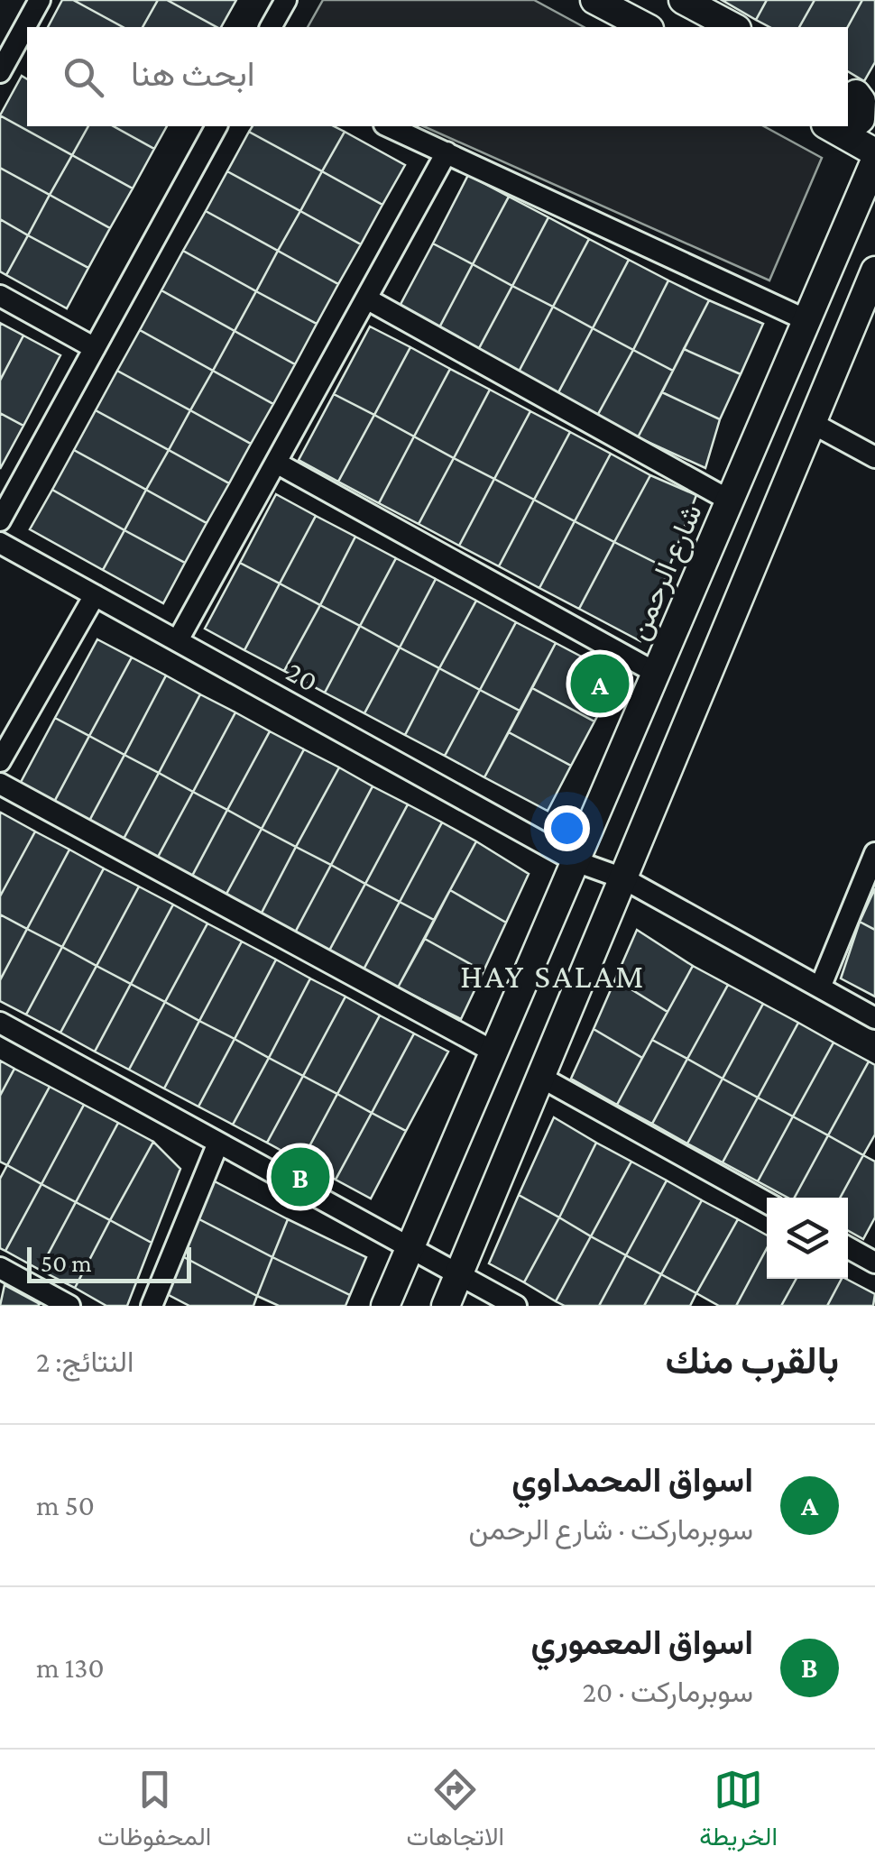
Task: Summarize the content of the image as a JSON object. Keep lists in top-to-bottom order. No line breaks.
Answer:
{"streets":{"street":["شارع الرحمن","20"]},"crossings":[["شارع الرحمن","20"]],"districts":["HAY SALAM"],"scale_bar":"50 m","page":{"search":"ابحث هنا","pins":["A","B"],"scale":"50 m","heading":["بالقرب منك","النتائج: 2"],"list":[{"mark":"A","name":"اسواق المحمداوي","note":"سوبرماركت · شارع الرحمن","value":"50 m"},{"mark":"B","name":"اسواق المعموري","note":"سوبرماركت · 20","value":"130 m"}],"nav":["الخريطة","الاتجاهات","المحفوظات"]}}
